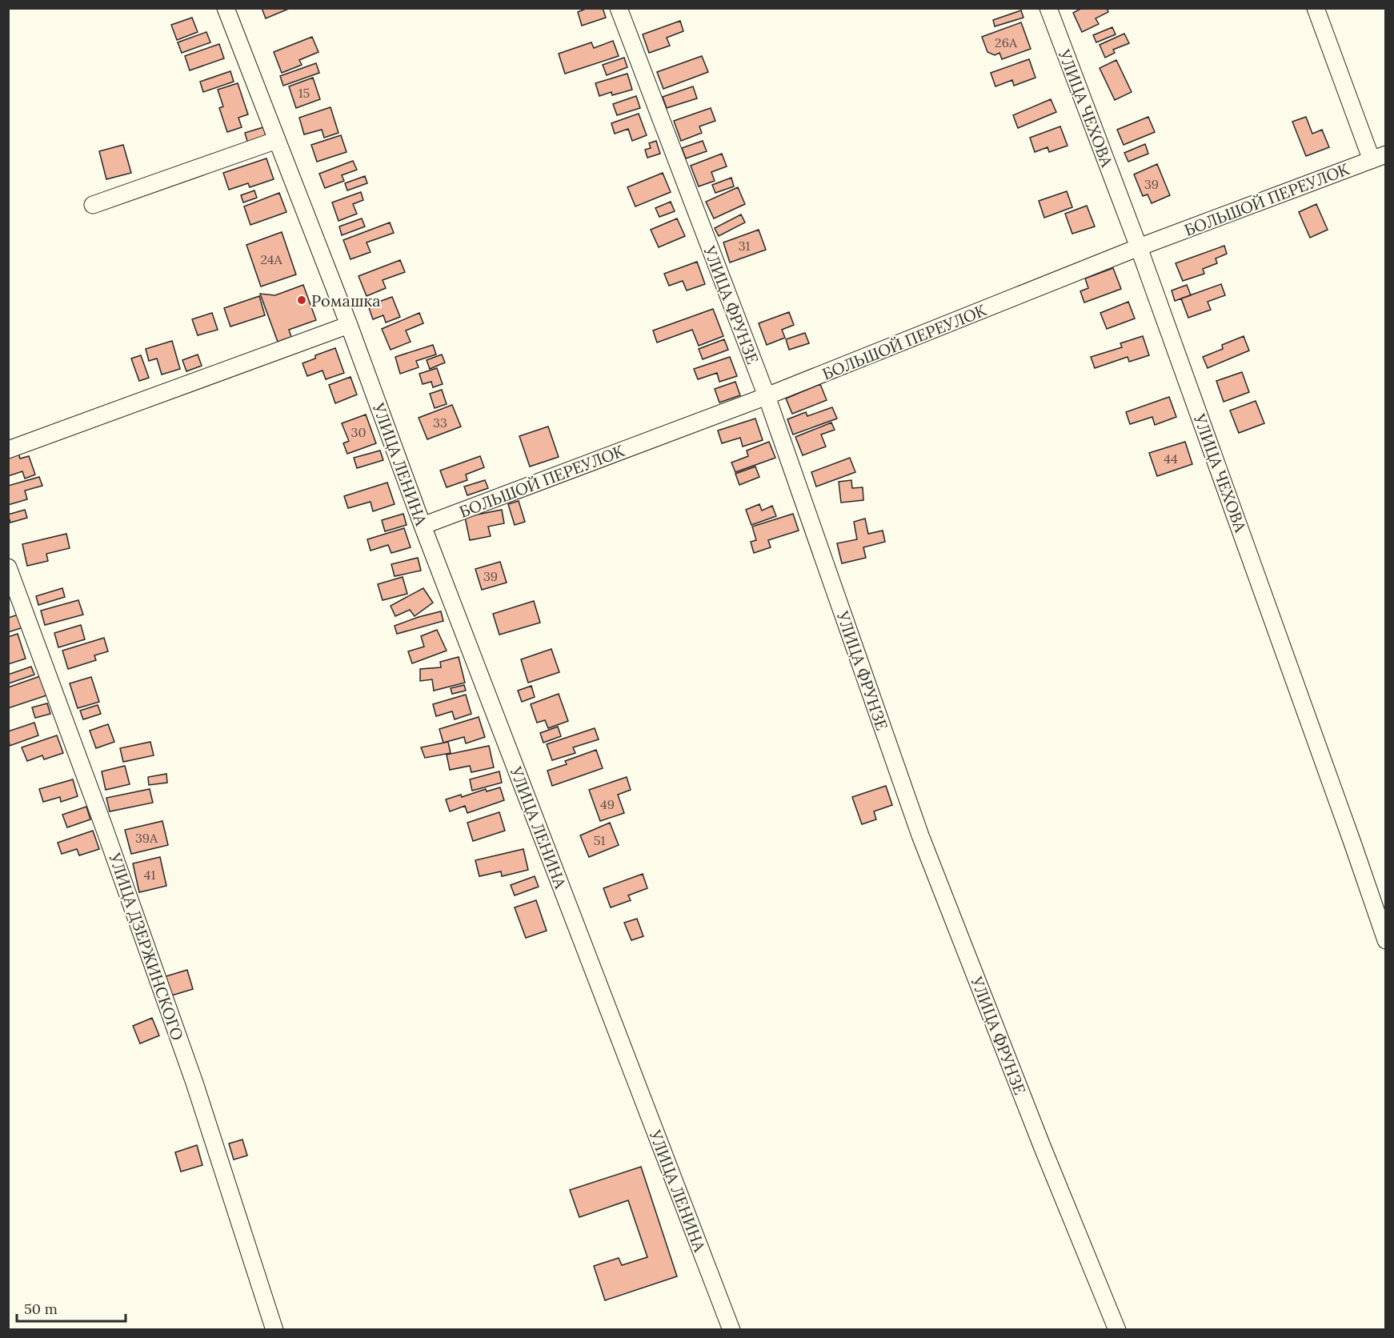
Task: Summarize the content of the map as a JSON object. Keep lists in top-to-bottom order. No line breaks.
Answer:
{"streets":{"street":["УЛИЦА ЧЕХОВА","БОЛЬШОЙ ПЕРЕУЛОК","УЛИЦА ФРУНЗЕ","УЛИЦА ЛЕНИНА","УЛИЦА ДЗЕРЖИНСКОГО"]},"crossings":[["УЛИЦА ЧЕХОВА","БОЛЬШОЙ ПЕРЕУЛОК"],["БОЛЬШОЙ ПЕРЕУЛОК","УЛИЦА ФРУНЗЕ"],["БОЛЬШОЙ ПЕРЕУЛОК","УЛИЦА ЛЕНИНА"]],"places":["Ромашка"],"house_numbers":["26А","15","39","31","24А","33","30","44","39","49","39А","51","41"],"scale_bar":"50 m"}
